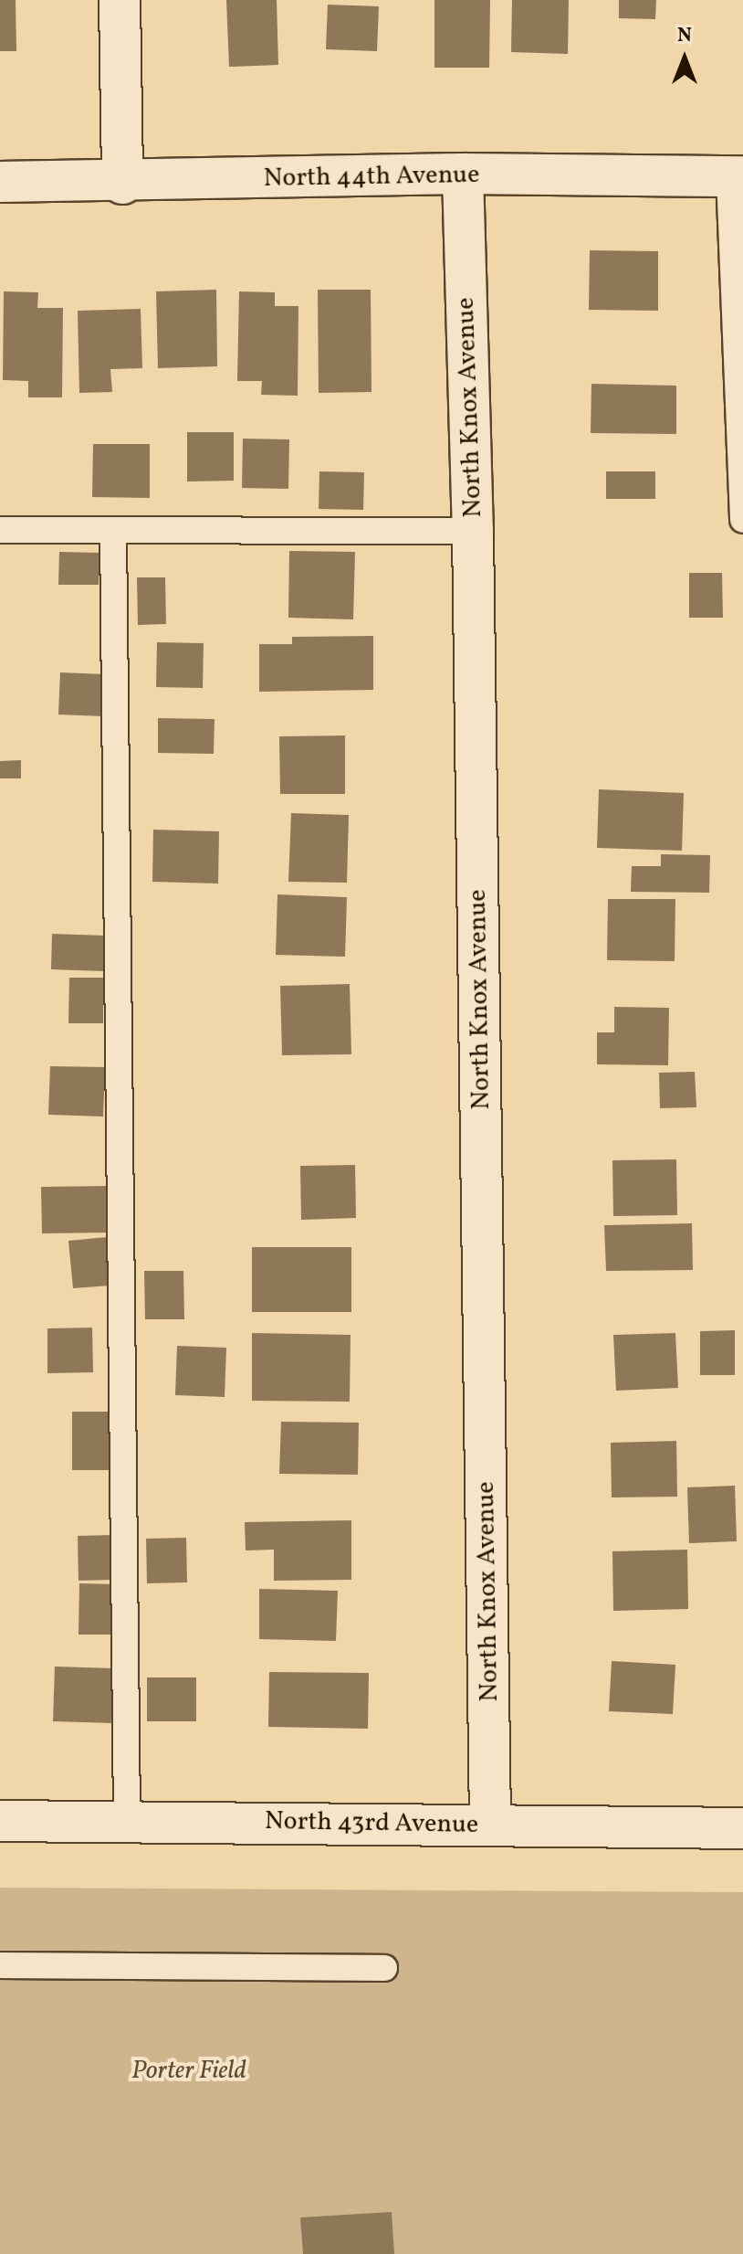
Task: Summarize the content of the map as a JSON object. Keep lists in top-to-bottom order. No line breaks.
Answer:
{"streets":{"street":["North 44th Avenue","North Knox Avenue","North 43rd Avenue"]},"crossings":[["North 44th Avenue","North Knox Avenue"],["North Knox Avenue","North 43rd Avenue"]],"parks":["Porter Field"],"north":"top"}
